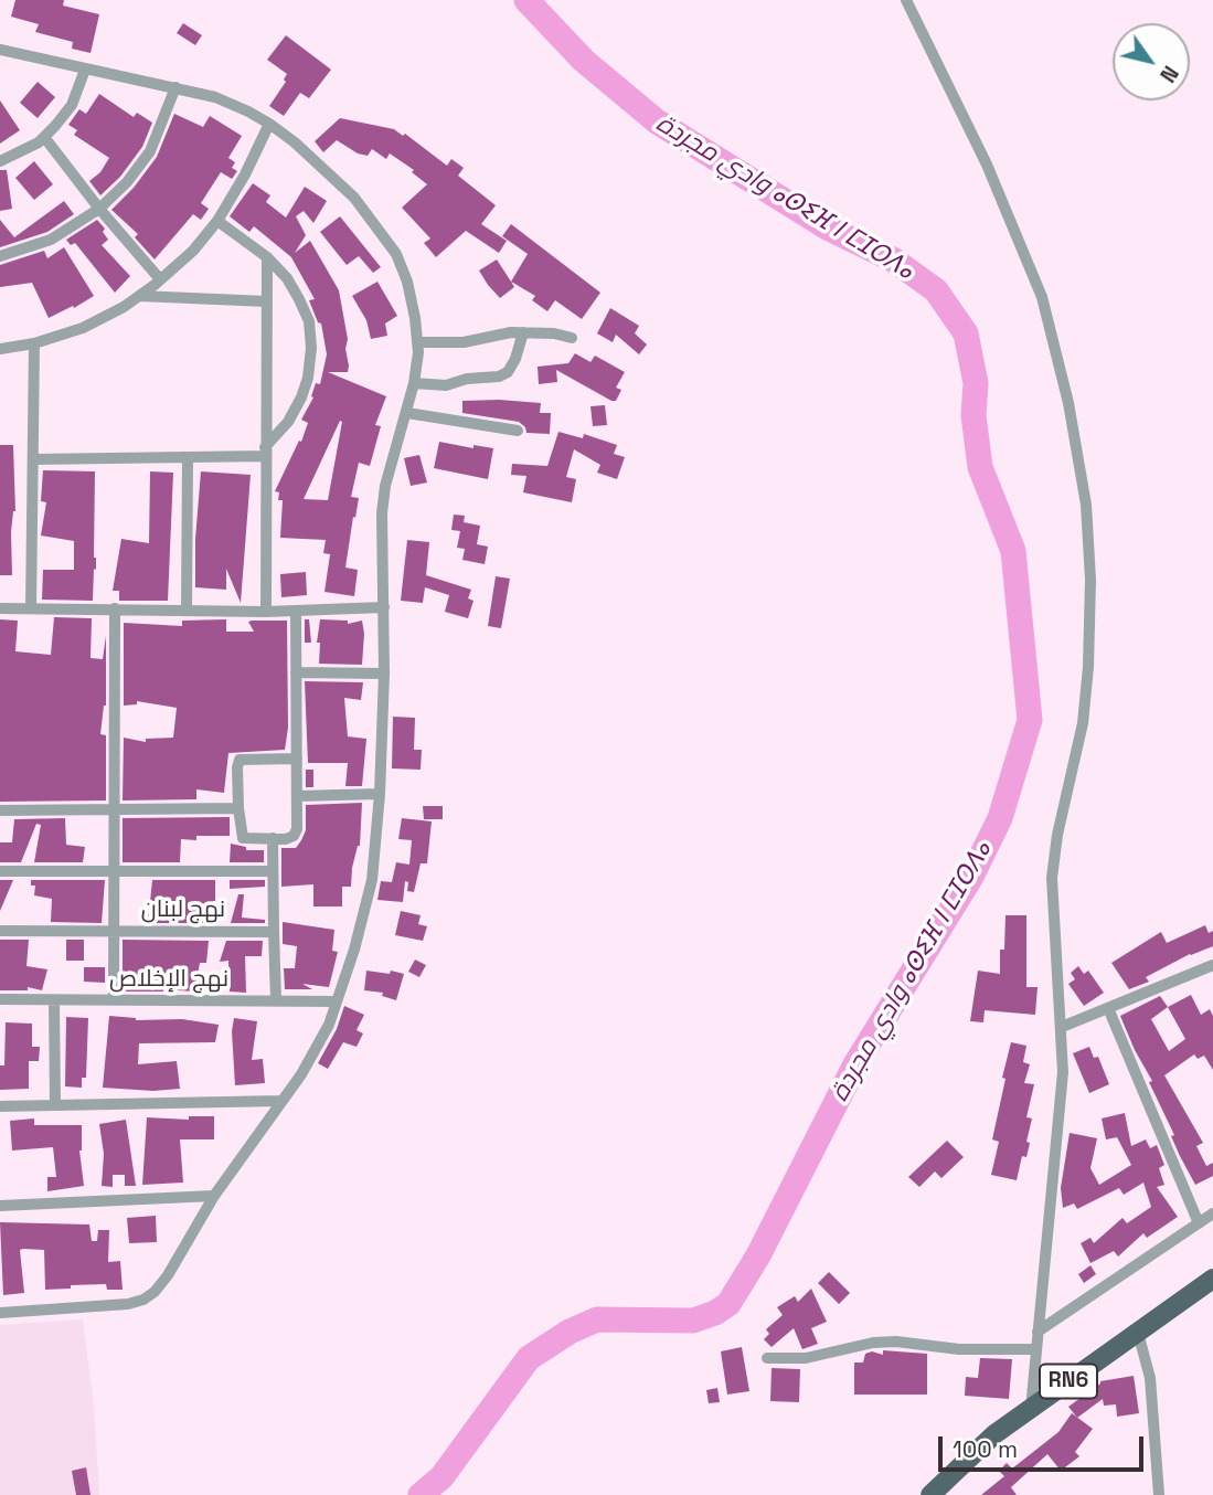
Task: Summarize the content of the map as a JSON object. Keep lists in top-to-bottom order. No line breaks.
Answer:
{"streets":{"main road":["RN6"],"street":["نهج لبنان","نهج الإخلاص"]},"water":["وادي مجردة ⴰⵙⵉⴼ ⵏ ⵎⵊⵔⴷⴰ"],"scale_bar":"100 m","north":"bottom right"}
